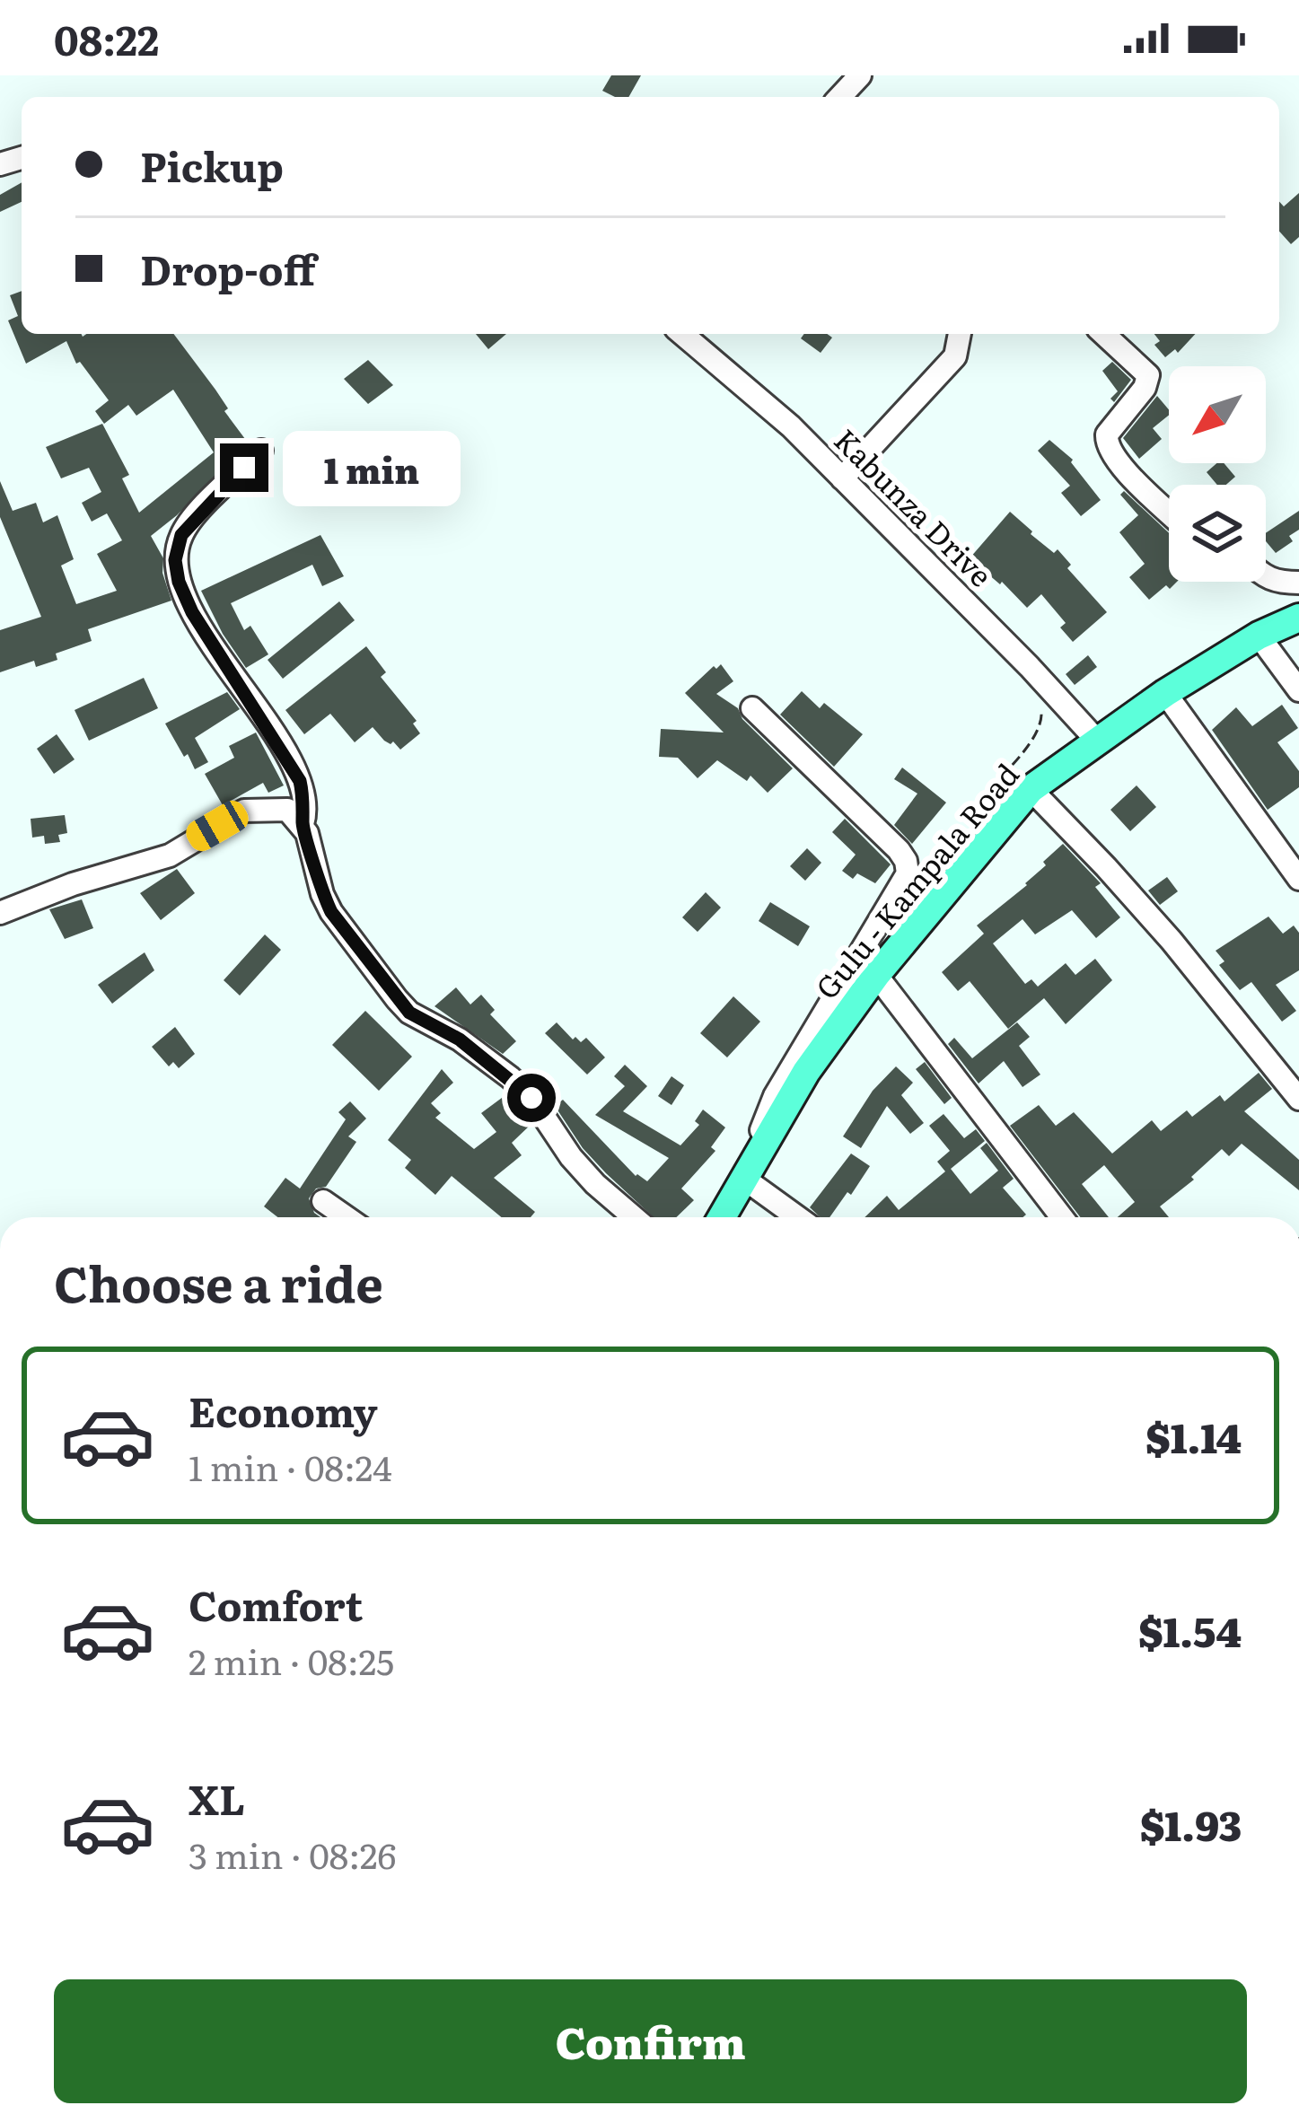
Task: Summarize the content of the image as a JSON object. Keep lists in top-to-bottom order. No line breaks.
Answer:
{"streets":{"main road":["Gulu - Kampala Road"],"street":["Kabunza Drive"]},"crossings":[["Kabunza Drive","Gulu - Kampala Road"]],"north":"bottom left","page":{"status":"08:22","banner":["Pickup","Drop-off"],"bubble":"1 min","heading":"Choose a ride","list":[{"name":"Economy","note":"1 min · 08:24","value":"$1.14"},{"name":"Comfort","note":"2 min · 08:25","value":"$1.54"},{"name":"XL","note":"3 min · 08:26","value":"$1.93"}],"buttons":"Confirm"}}
